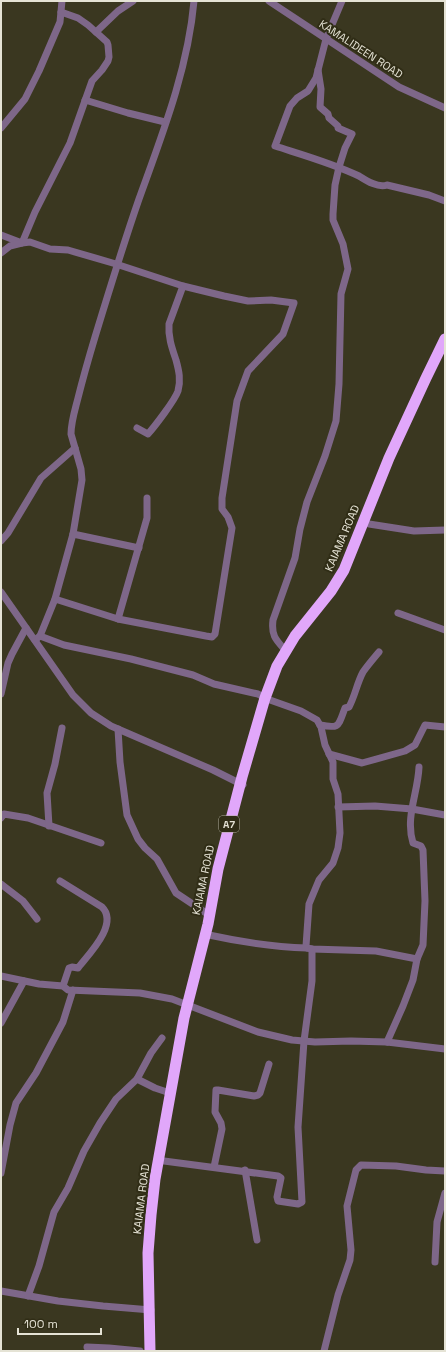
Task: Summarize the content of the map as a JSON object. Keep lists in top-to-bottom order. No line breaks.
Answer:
{"streets":{"highway":["KAIAMA ROAD","A7"],"street":["KAMALIDEEN ROAD"]},"scale_bar":"100 m"}
